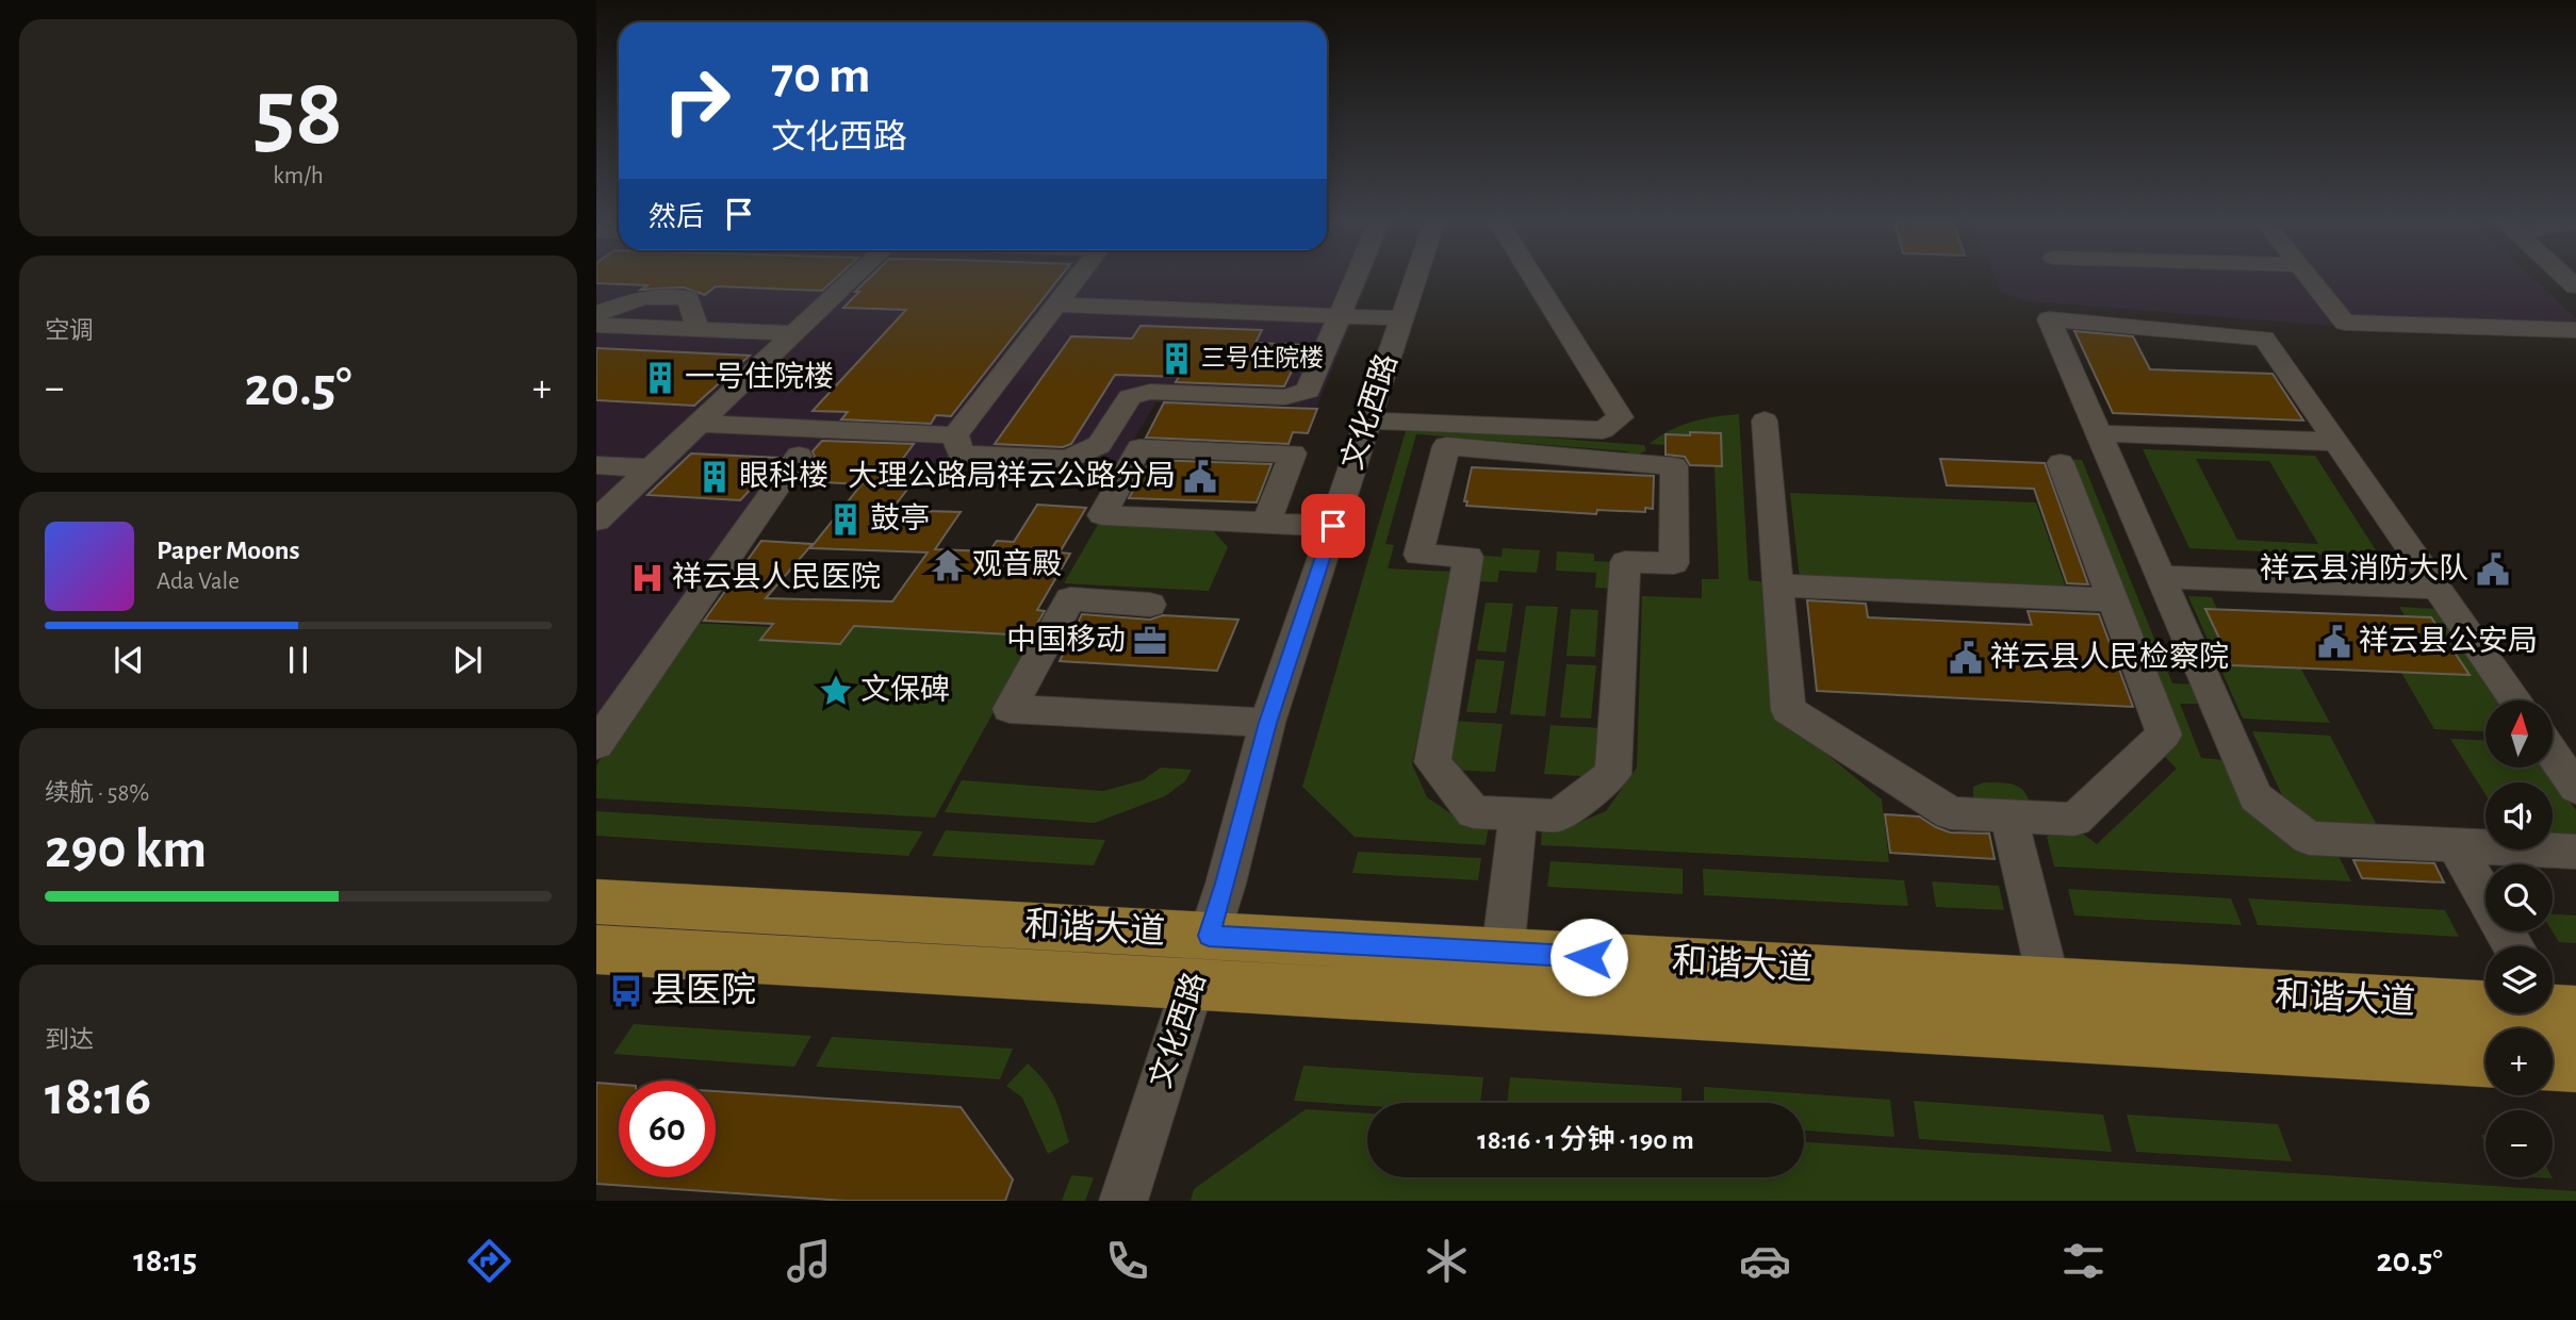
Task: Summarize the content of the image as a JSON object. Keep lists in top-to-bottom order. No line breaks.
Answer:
{"streets":{"main road":["和谐大道"],"street":["文化西路"]},"crossings":[["文化西路","和谐大道"]],"places":{"building":["三号住院楼","一号住院楼","眼科楼","鼓亭"],"public building":["大理公路局祥云公路分局","祥云县消防大队","祥云县公安局","祥云县人民检察院"],"temple":["观音殿"],"hospital":["祥云县人民医院"],"office":["中国移动"],"place":["文保碑"],"bus stop":["县医院"]},"north":"top","page":{"tile":[["58","km/h"],"空调",["续航 · 58%","290 km"],["到达","18:16"]],"turn":["70 m","文化西路"],"then":"然后","heat":["−","20.5°","+"],"song":["Paper Moons","Ada Vale"],"map_buttons":["+","−"],"limit":"60","trip":"18:16 · 1 分钟 · 190 m","tabs":["18:15","20.5°"]}}
